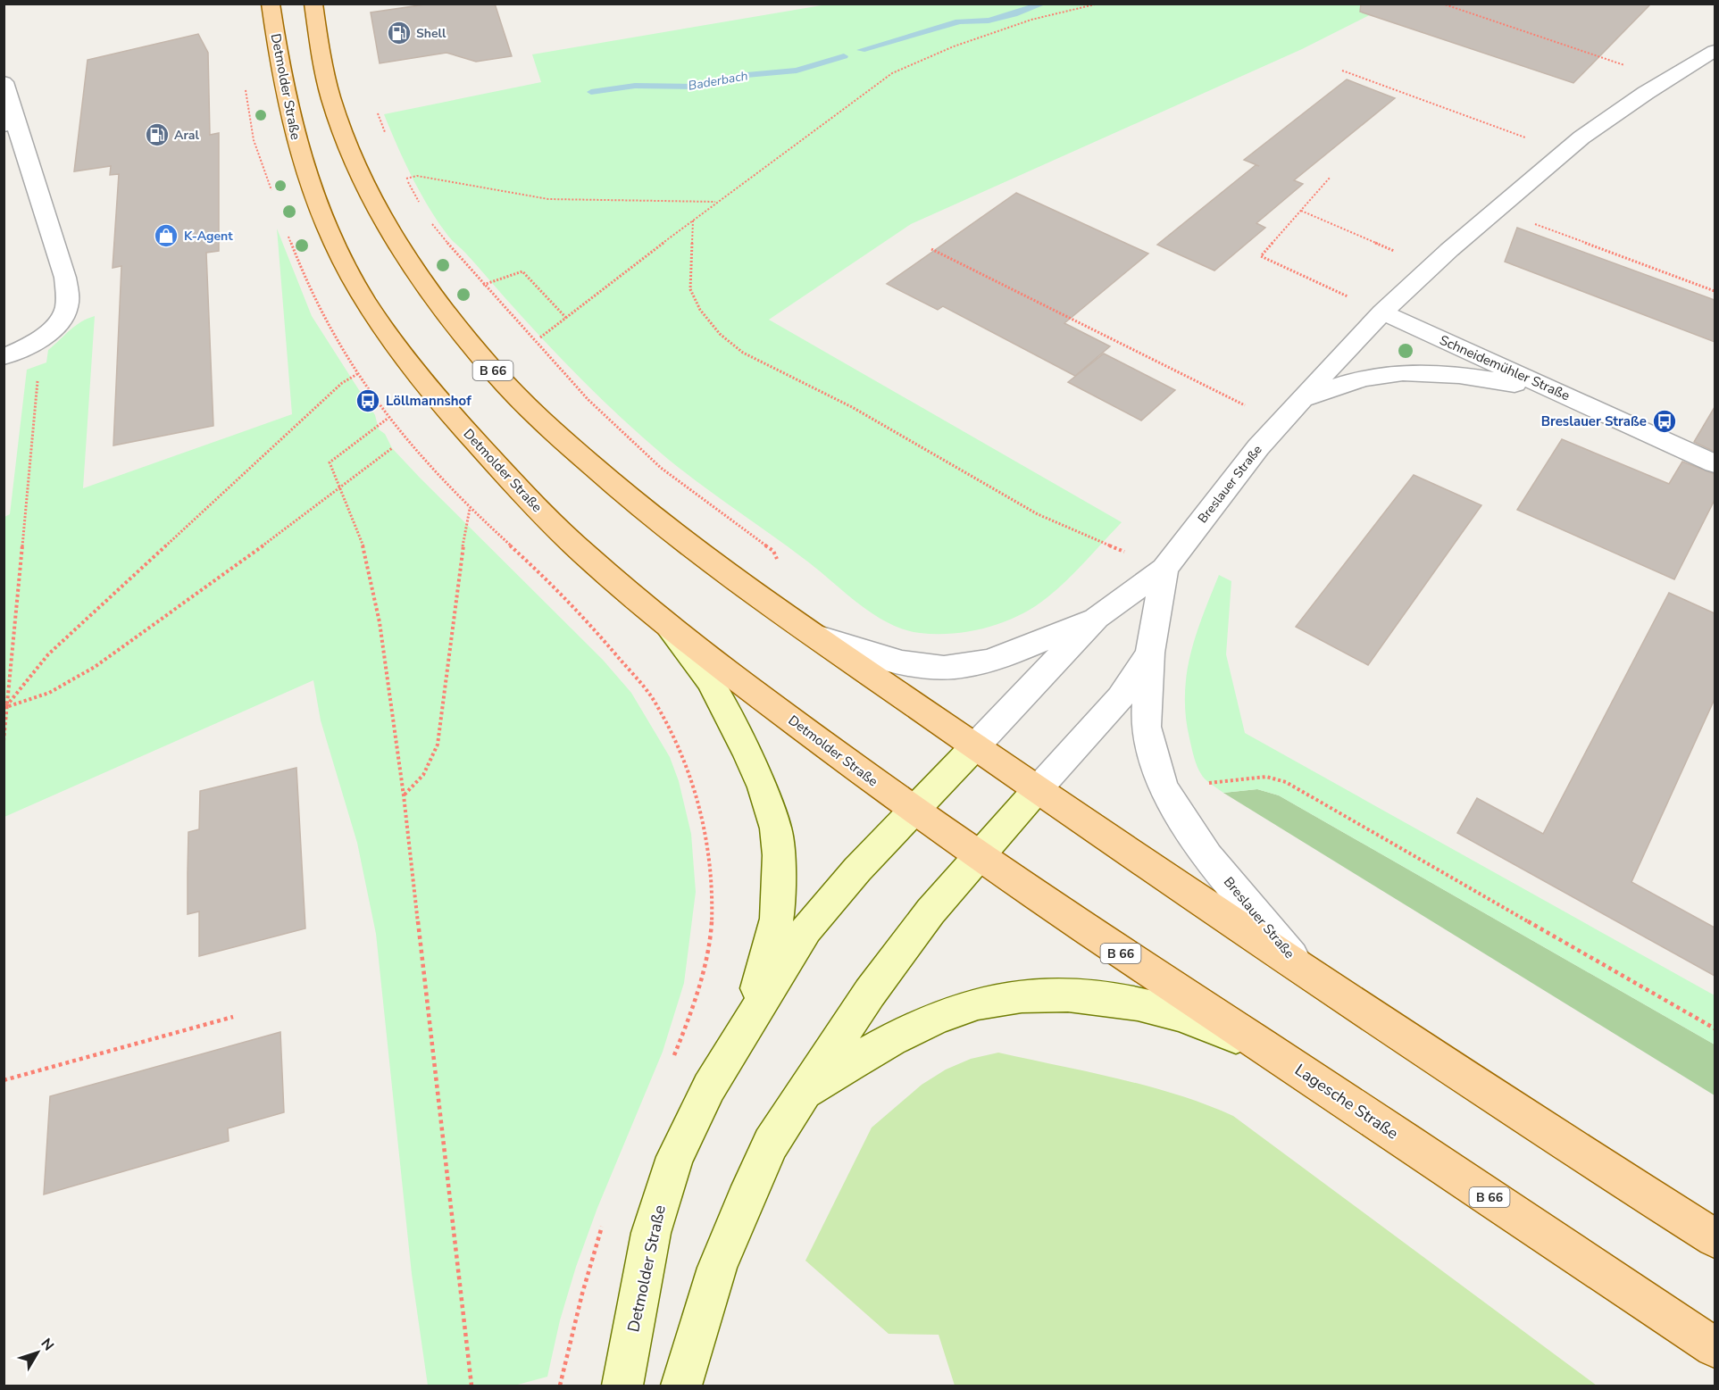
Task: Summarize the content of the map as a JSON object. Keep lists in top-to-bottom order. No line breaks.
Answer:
{"streets":{"main road":["Detmolder Straße","B 66","Lagesche Straße"],"street":["Schneidemühler Straße","Breslauer Straße"]},"crossings":[["Detmolder Straße","B 66"],["Detmolder Straße","Breslauer Straße"],["Detmolder Straße","Lagesche Straße"],["Schneidemühler Straße","Breslauer Straße"],["B 66","Breslauer Straße"]],"water":["Baderbach"],"places":{"fuel station":["Shell","Aral"],"shop":["K-Agent"],"bus stop":["Löllmannshof","Breslauer Straße"]},"north":"top right"}
